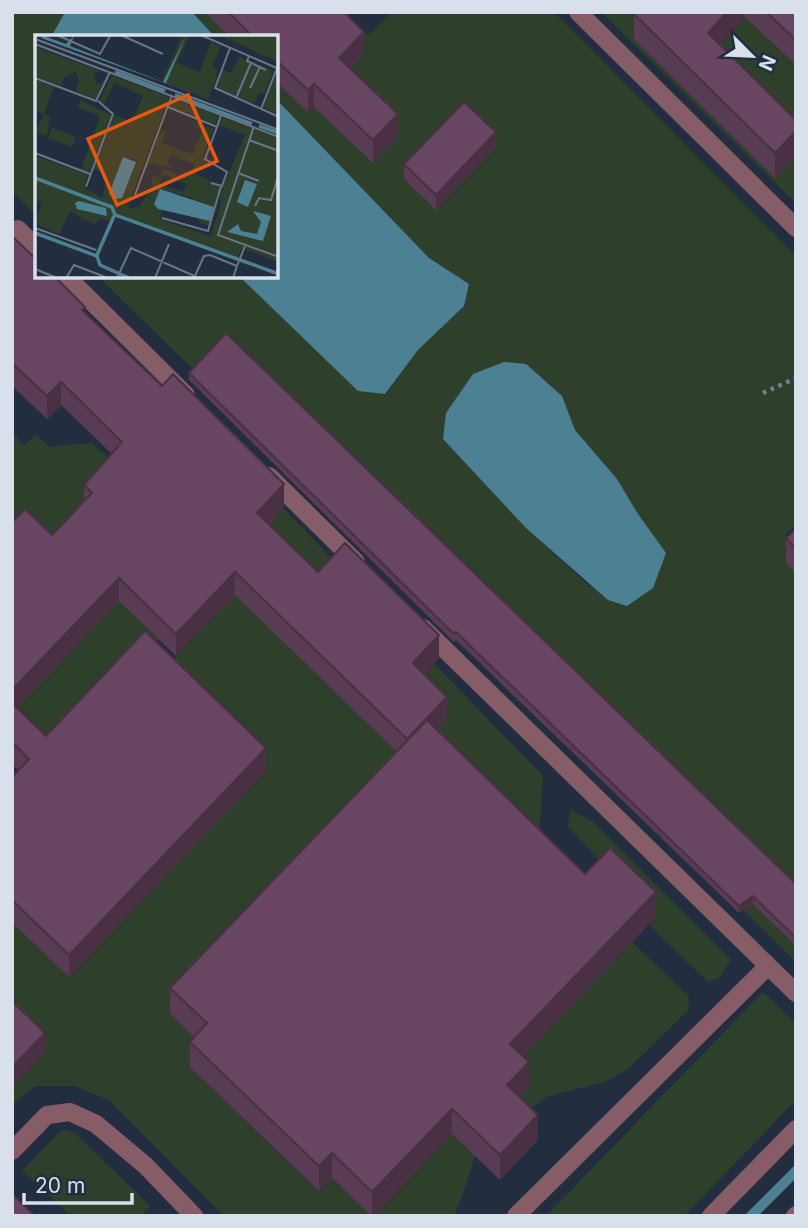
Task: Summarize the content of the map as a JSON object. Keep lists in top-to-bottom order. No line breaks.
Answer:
{"scale_bar":"20 m","north":"bottom right"}
